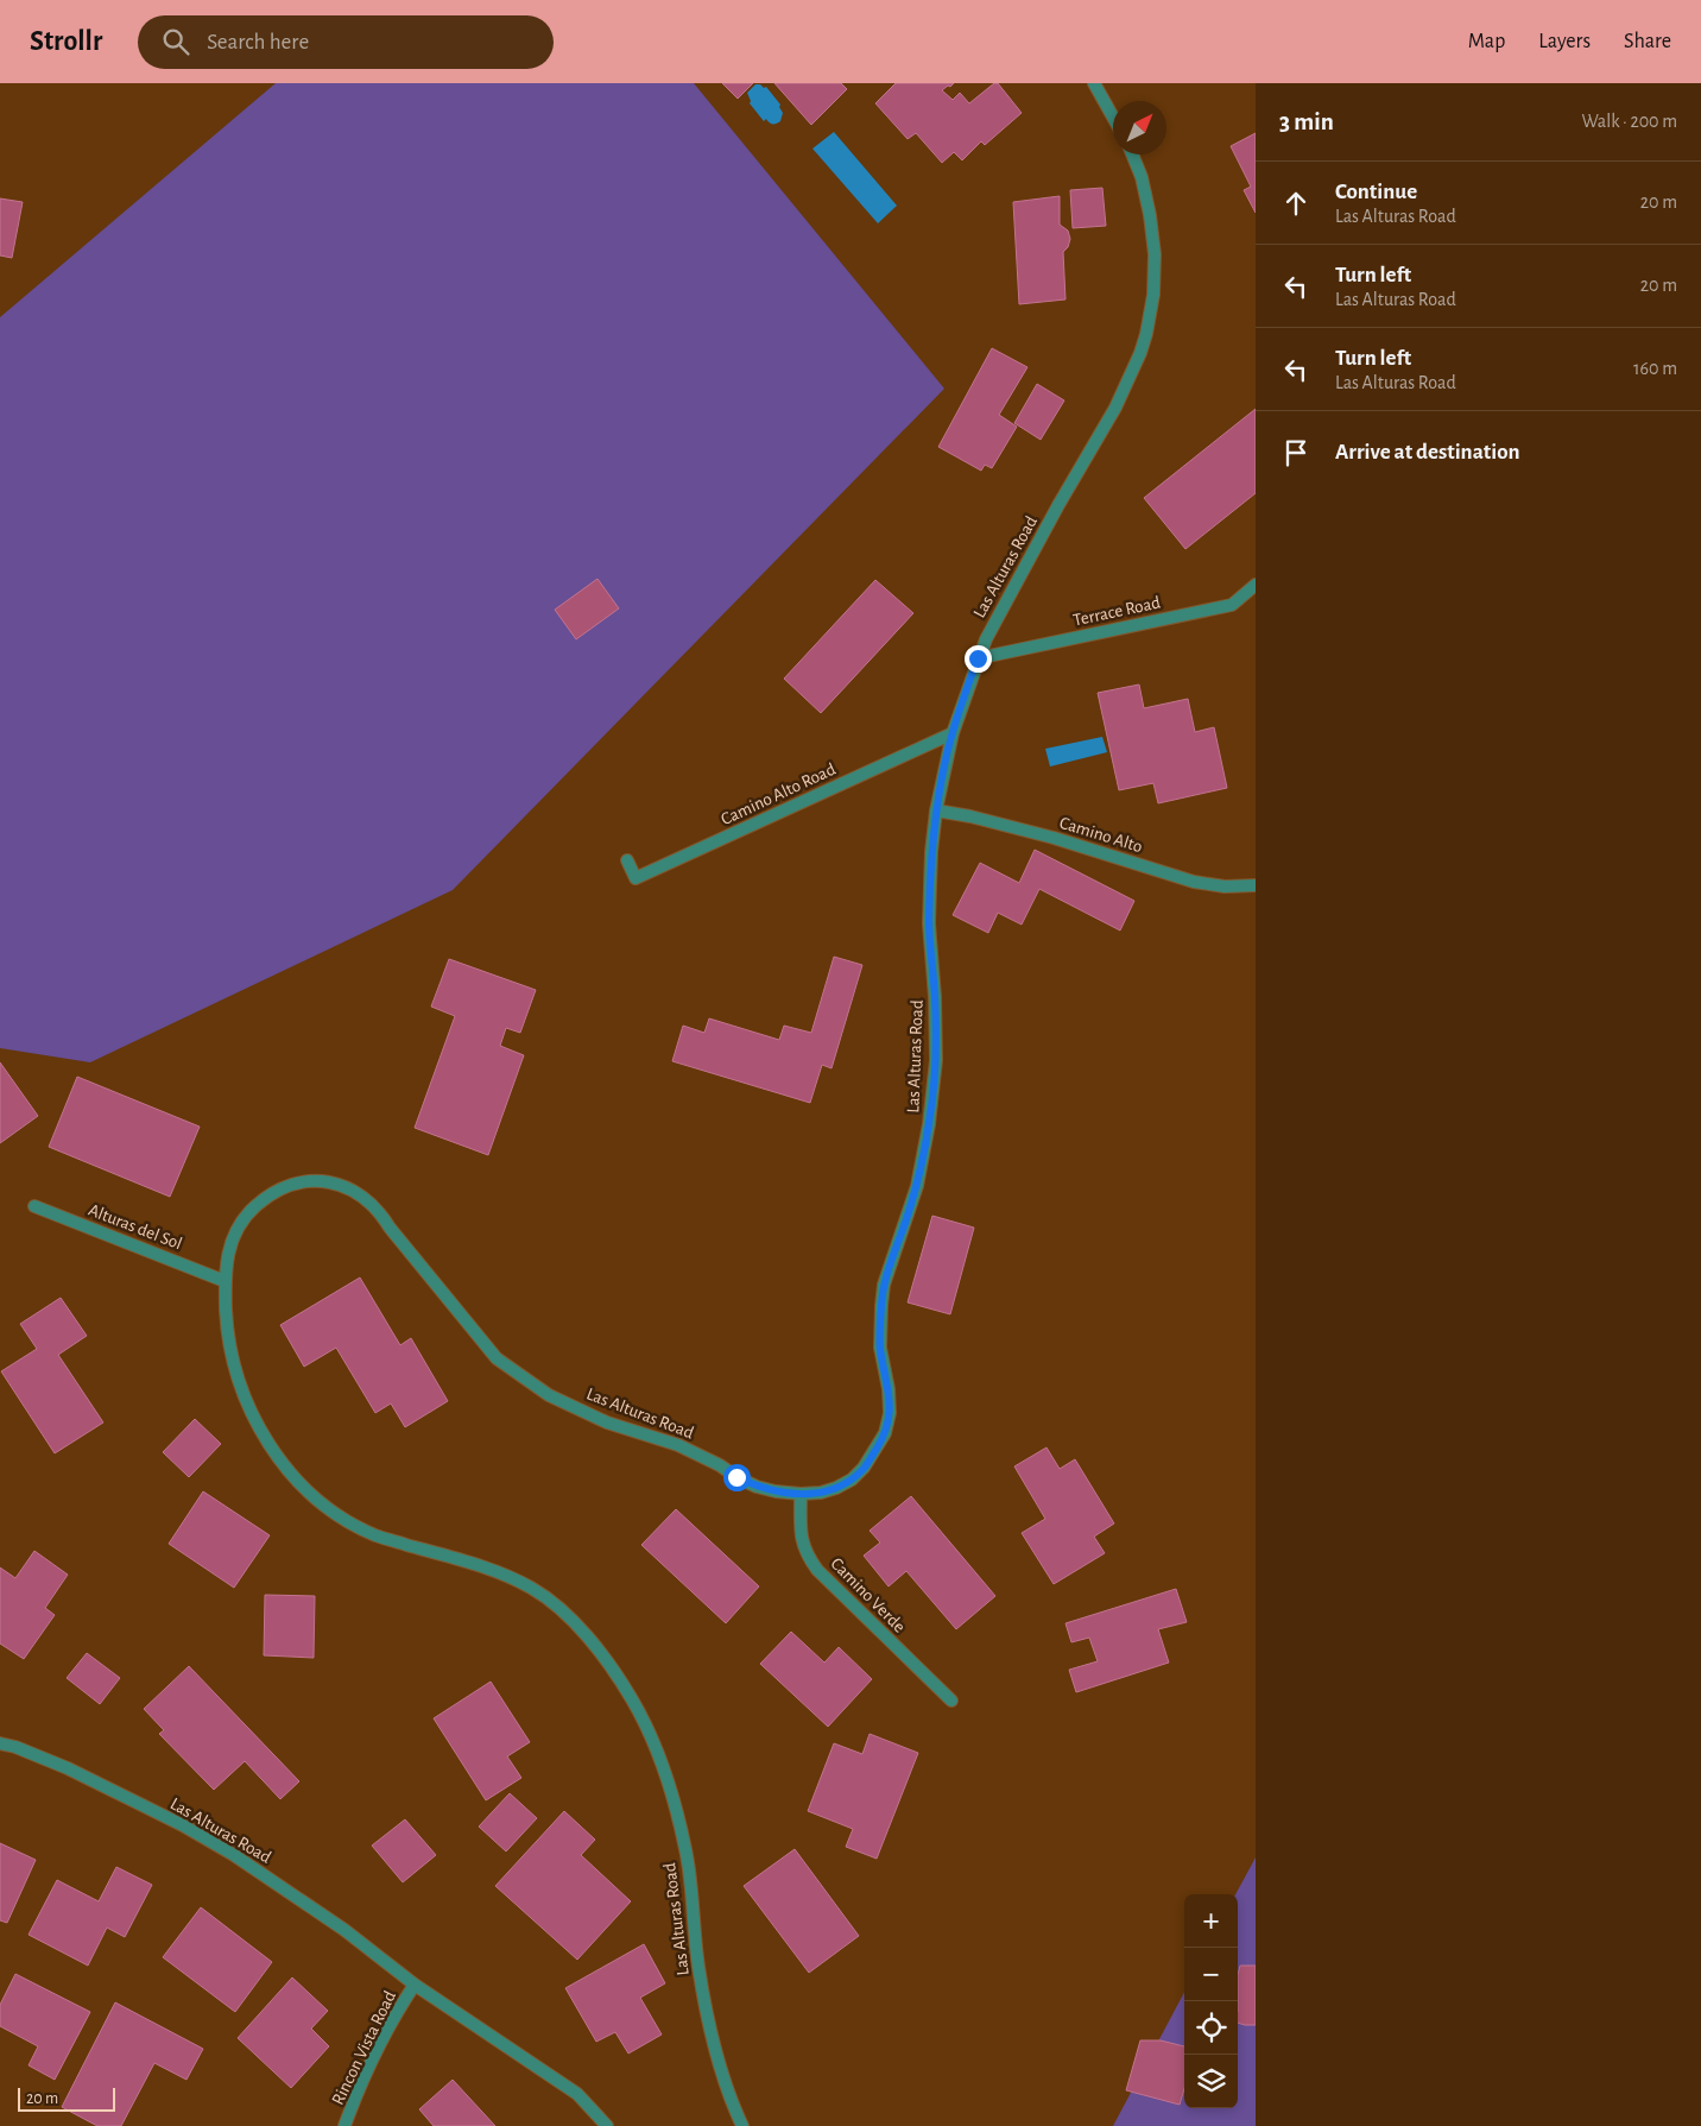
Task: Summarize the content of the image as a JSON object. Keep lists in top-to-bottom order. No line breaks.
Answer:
{"streets":{"street":["Las Alturas Road","Terrace Road","Camino Alto Road","Camino Alto","Alturas del Sol","Camino Verde","Rincon Vista Road"]},"crossings":[["Las Alturas Road","Terrace Road"],["Las Alturas Road","Camino Alto Road"],["Las Alturas Road","Camino Alto"],["Las Alturas Road","Alturas del Sol"],["Las Alturas Road","Camino Verde"],["Las Alturas Road","Rincon Vista Road"]],"scale_bar":"20 m","north":"top right","page":{"header":"Strollr","search":"Search here","nav":["Map","Layers","Share"],"heading":["3 min","Walk · 200 m"],"list":[["Continue","Las Alturas Road","20 m"],["Turn left","Las Alturas Road","20 m"],["Turn left","Las Alturas Road","160 m"],"Arrive at destination"],"map_buttons":["+","−"],"scale":"20 m"}}
